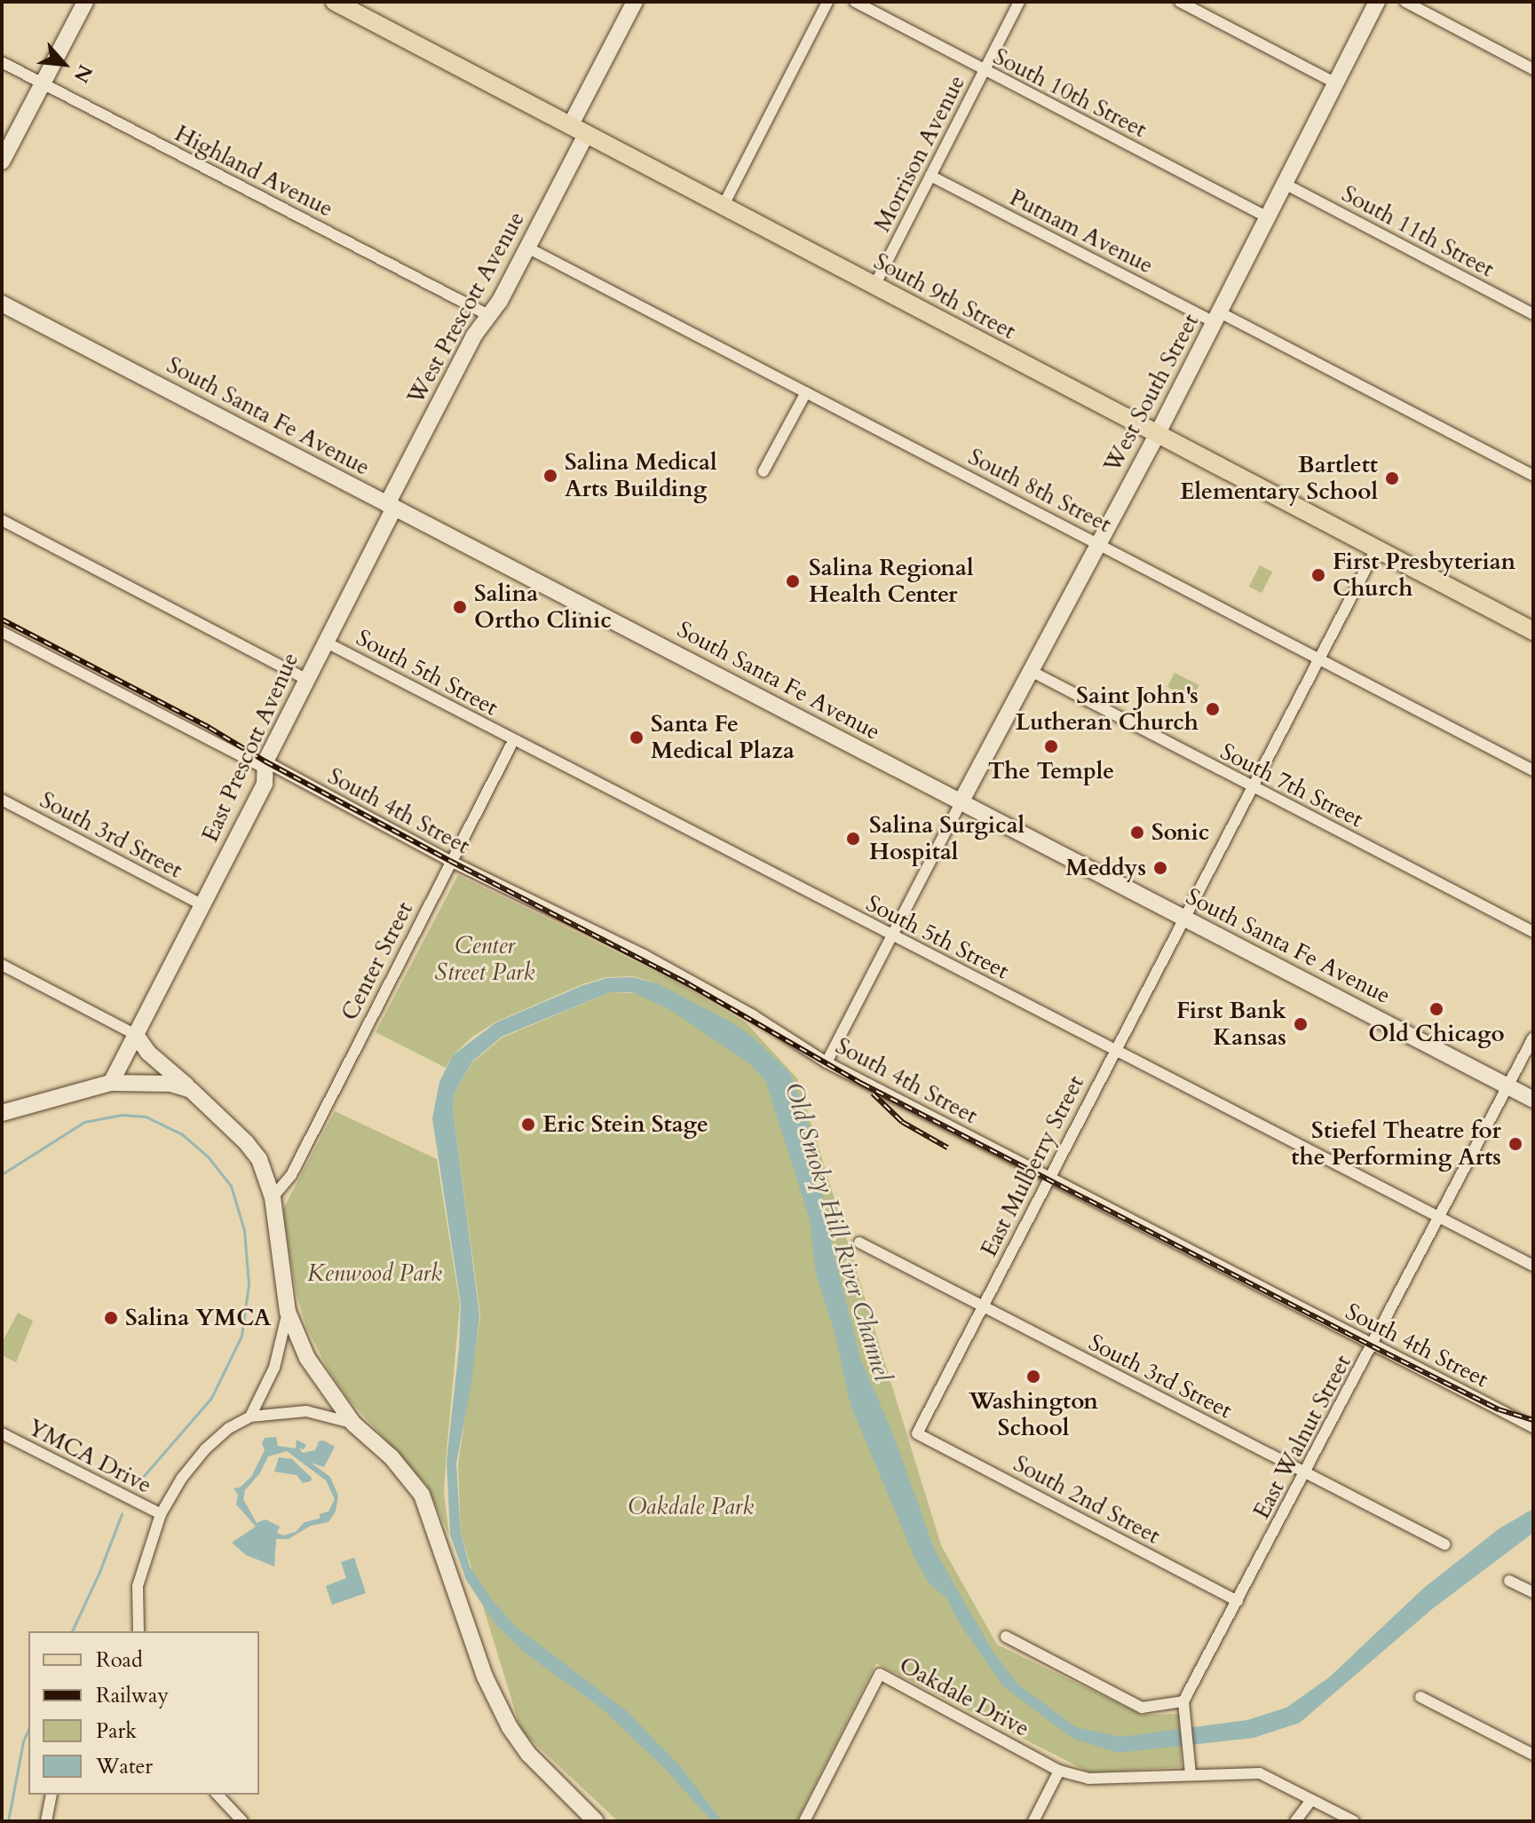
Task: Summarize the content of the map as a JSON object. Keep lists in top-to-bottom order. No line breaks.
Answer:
{"streets":{"main road":["South 9th Street"],"street":["South 10th Street","Morrison Avenue","Highland Avenue","Putnam Avenue","South 11th Street","West Prescott Avenue","West South Street","South Santa Fe Avenue","South 8th Street","South 5th Street","East Prescott Avenue","South 7th Street","South 4th Street","South 3rd Street","Center Street","East Mulberry Street","East Walnut Street","YMCA Drive","South 2nd Street","Oakdale Drive"]},"crossings":[["South 10th Street","Morrison Avenue"],["South 10th Street","West South Street"],["Morrison Avenue","Putnam Avenue"],["Morrison Avenue","South 9th Street"],["Highland Avenue","West Prescott Avenue"],["Putnam Avenue","West South Street"],["South 11th Street","West South Street"],["South 9th Street","West Prescott Avenue"],["South 9th Street","West South Street"],["South 9th Street","East Mulberry Street"],["West Prescott Avenue","South Santa Fe Avenue"],["West Prescott Avenue","South 8th Street"],["West Prescott Avenue","East Prescott Avenue"],["West South Street","South Santa Fe Avenue"],["West South Street","South 8th Street"],["West South Street","South 7th Street"],["South Santa Fe Avenue","East Prescott Avenue"],["South Santa Fe Avenue","East Mulberry Street"],["South Santa Fe Avenue","East Walnut Street"],["South 8th Street","East Mulberry Street"],["South 5th Street","East Prescott Avenue"],["South 5th Street","Center Street"],["South 5th Street","East Mulberry Street"],["South 5th Street","East Walnut Street"],["East Prescott Avenue","South 4th Street"],["East Prescott Avenue","South 3rd Street"],["South 7th Street","East Mulberry Street"],["South 4th Street","Center Street"],["South 4th Street","East Mulberry Street"],["South 4th Street","East Walnut Street"],["South 3rd Street","East Mulberry Street"],["South 3rd Street","East Walnut Street"],["East Mulberry Street","South 2nd Street"],["East Walnut Street","South 2nd Street"]],"water":["Old Smoky Hill River Channel"],"parks":["Center Street Park","Kenwood Park","Oakdale Park"],"places":["Salina Medical Arts Building","Bartlett Elementary School","First Presbyterian Church","Salina Regional Health Center","Salina Ortho Clinic","Saint John's Lutheran Church","Santa Fe Medical Plaza","The Temple","Sonic","Salina Surgical Hospital","Meddys","Old Chicago","First Bank Kansas","Eric Stein Stage","Stiefel Theatre for the Performing Arts","Salina YMCA","Washington School"],"legend":["Road","Railway","Park","Water"],"north":"bottom right"}
